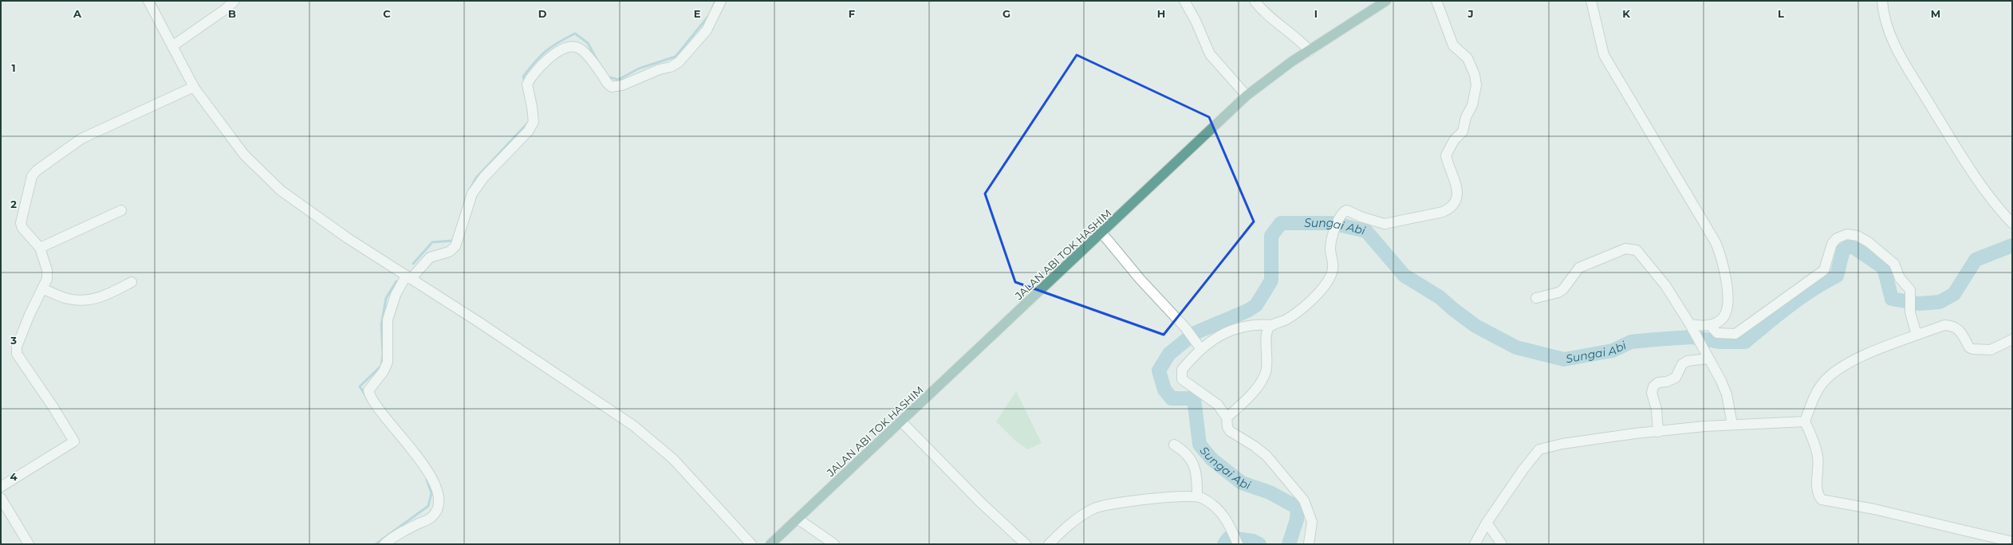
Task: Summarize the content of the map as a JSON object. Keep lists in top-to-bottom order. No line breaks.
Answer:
{"streets":{"main road":["JALAN ABI TOK HASHIM"]},"water":["Sungai Abi"],"grid":{"columns":["A","B","C","D","E","F","G","H","I","J","K","L","M"],"rows":["1","2","3","4"]}}
